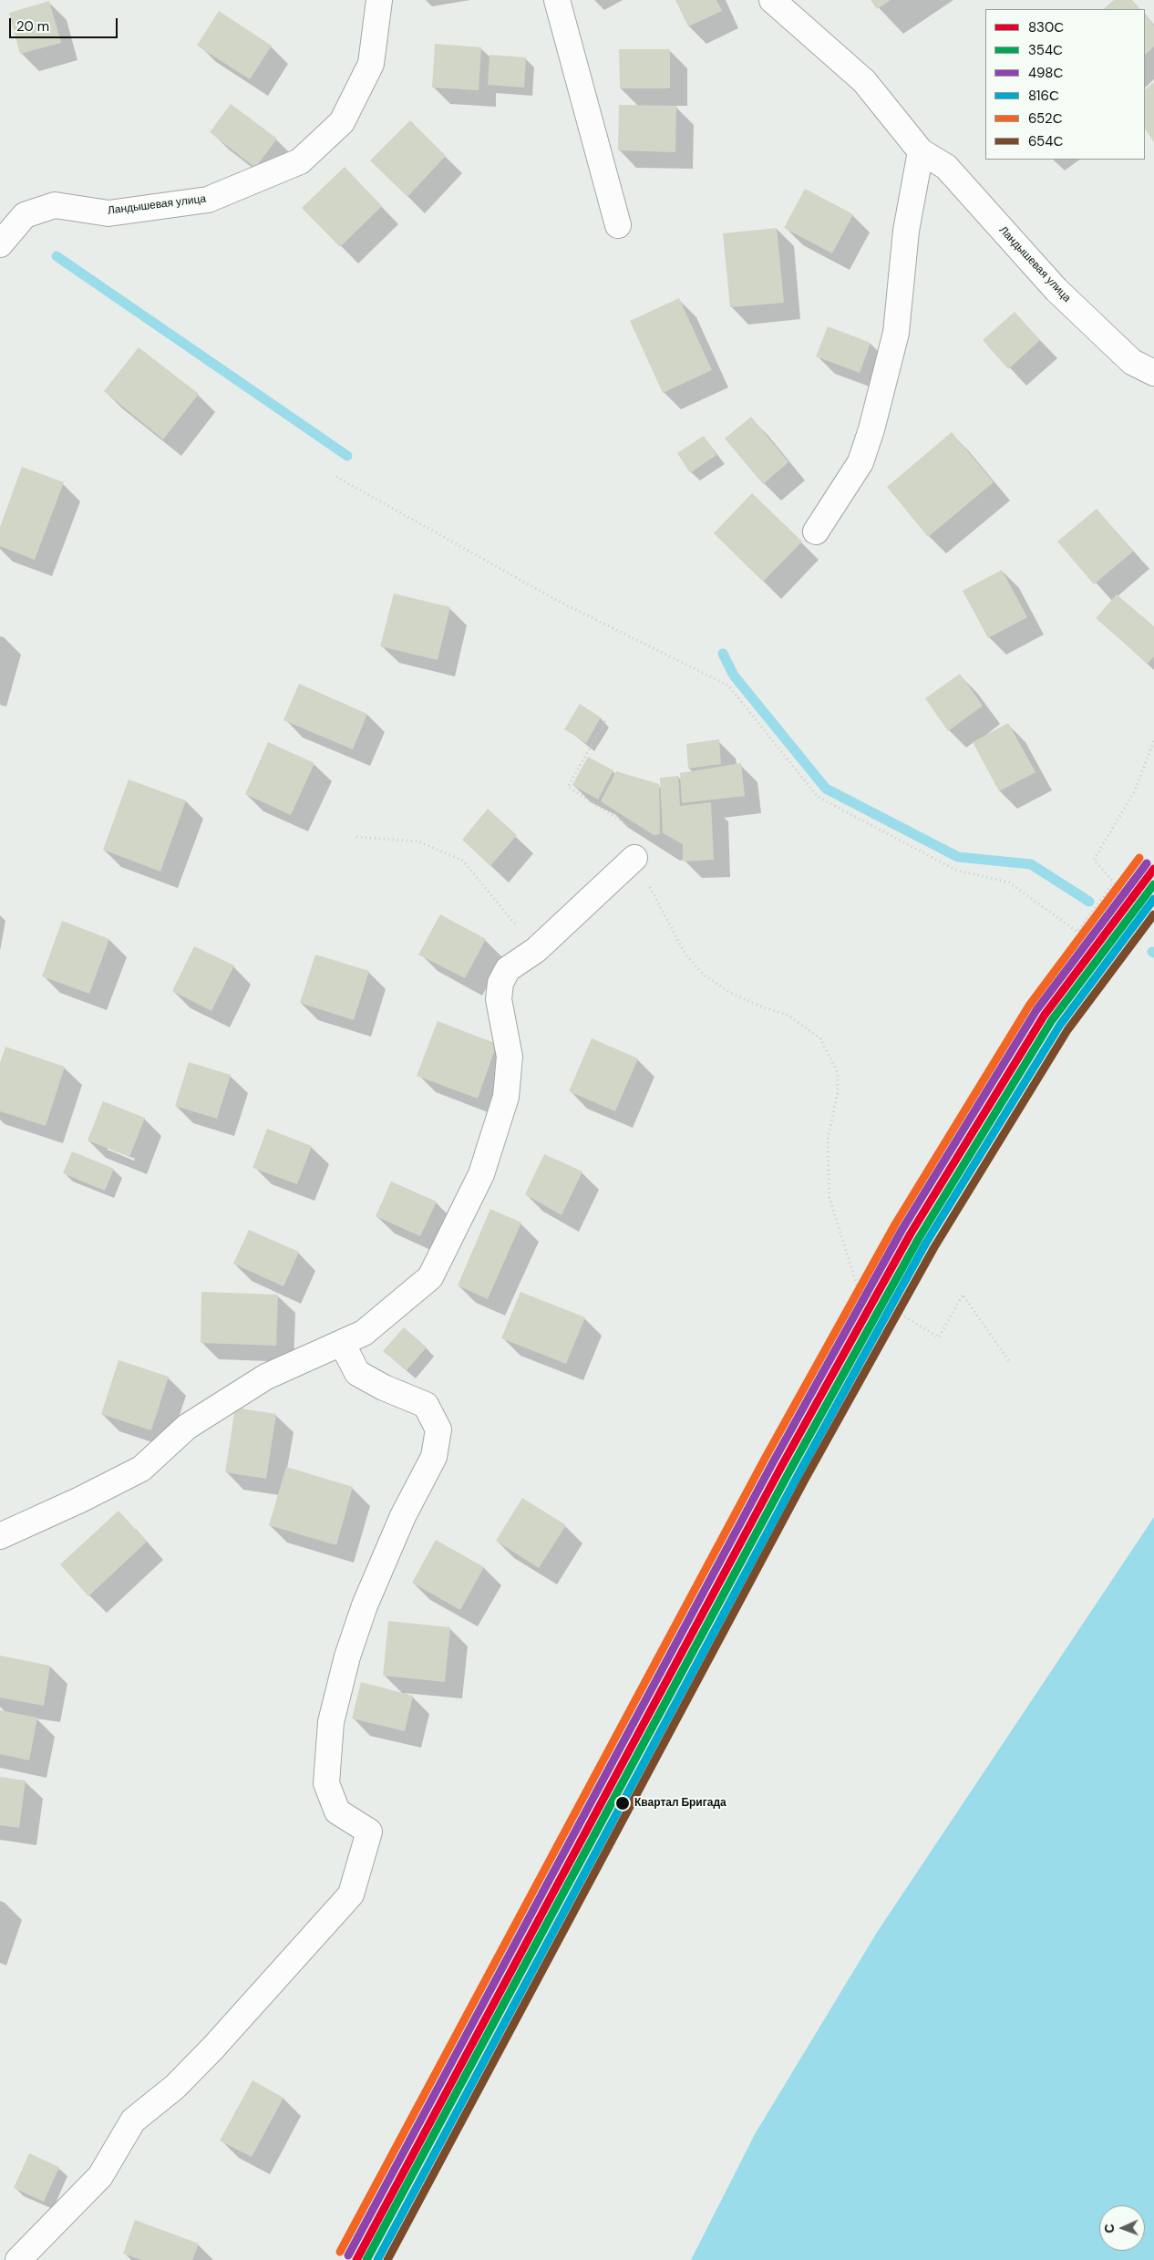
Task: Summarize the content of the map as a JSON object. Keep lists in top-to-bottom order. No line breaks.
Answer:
{"streets":{"street":["Ландышевая улица"]},"places":["Квартал Бригада"],"lines":["transit line 652С","transit line 498С","transit line 830С","transit line 354С","transit line 816С","transit line 654С"],"legend":["830С","354С","498С","816С","652С","654С"],"scale_bar":"20 m","north":"left"}
